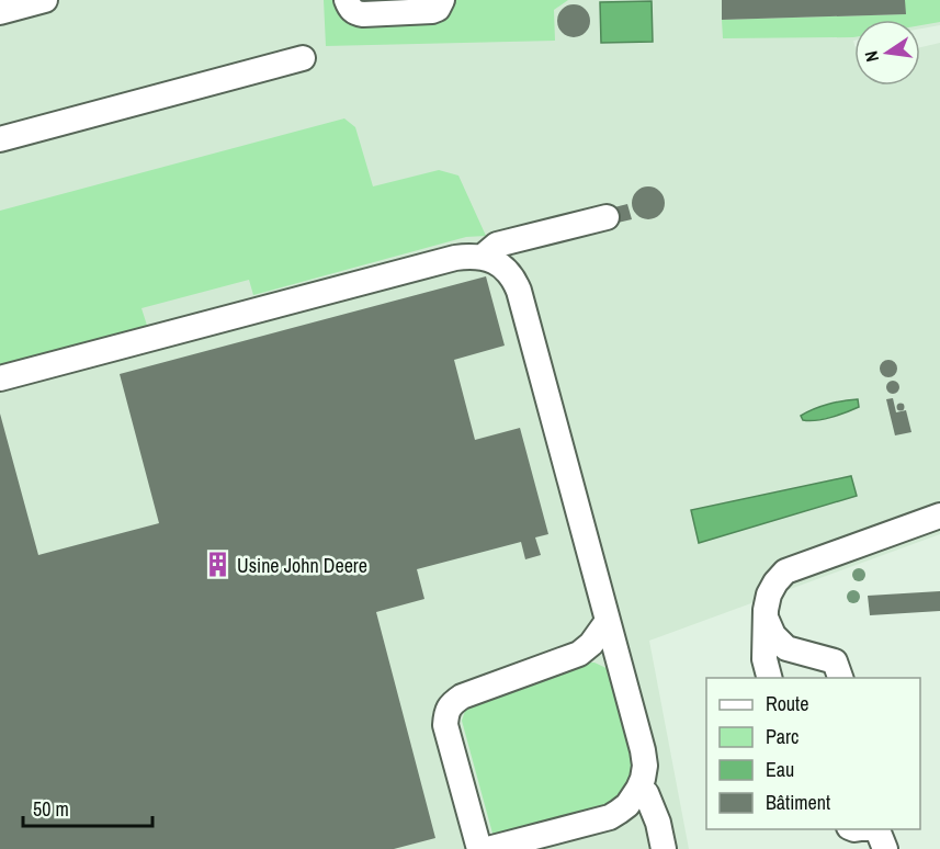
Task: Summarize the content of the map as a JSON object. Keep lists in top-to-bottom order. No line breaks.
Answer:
{"places":{"building":["Usine John Deere"]},"legend":["Route","Parc","Eau","Bâtiment"],"scale_bar":"50 m","north":"left"}
